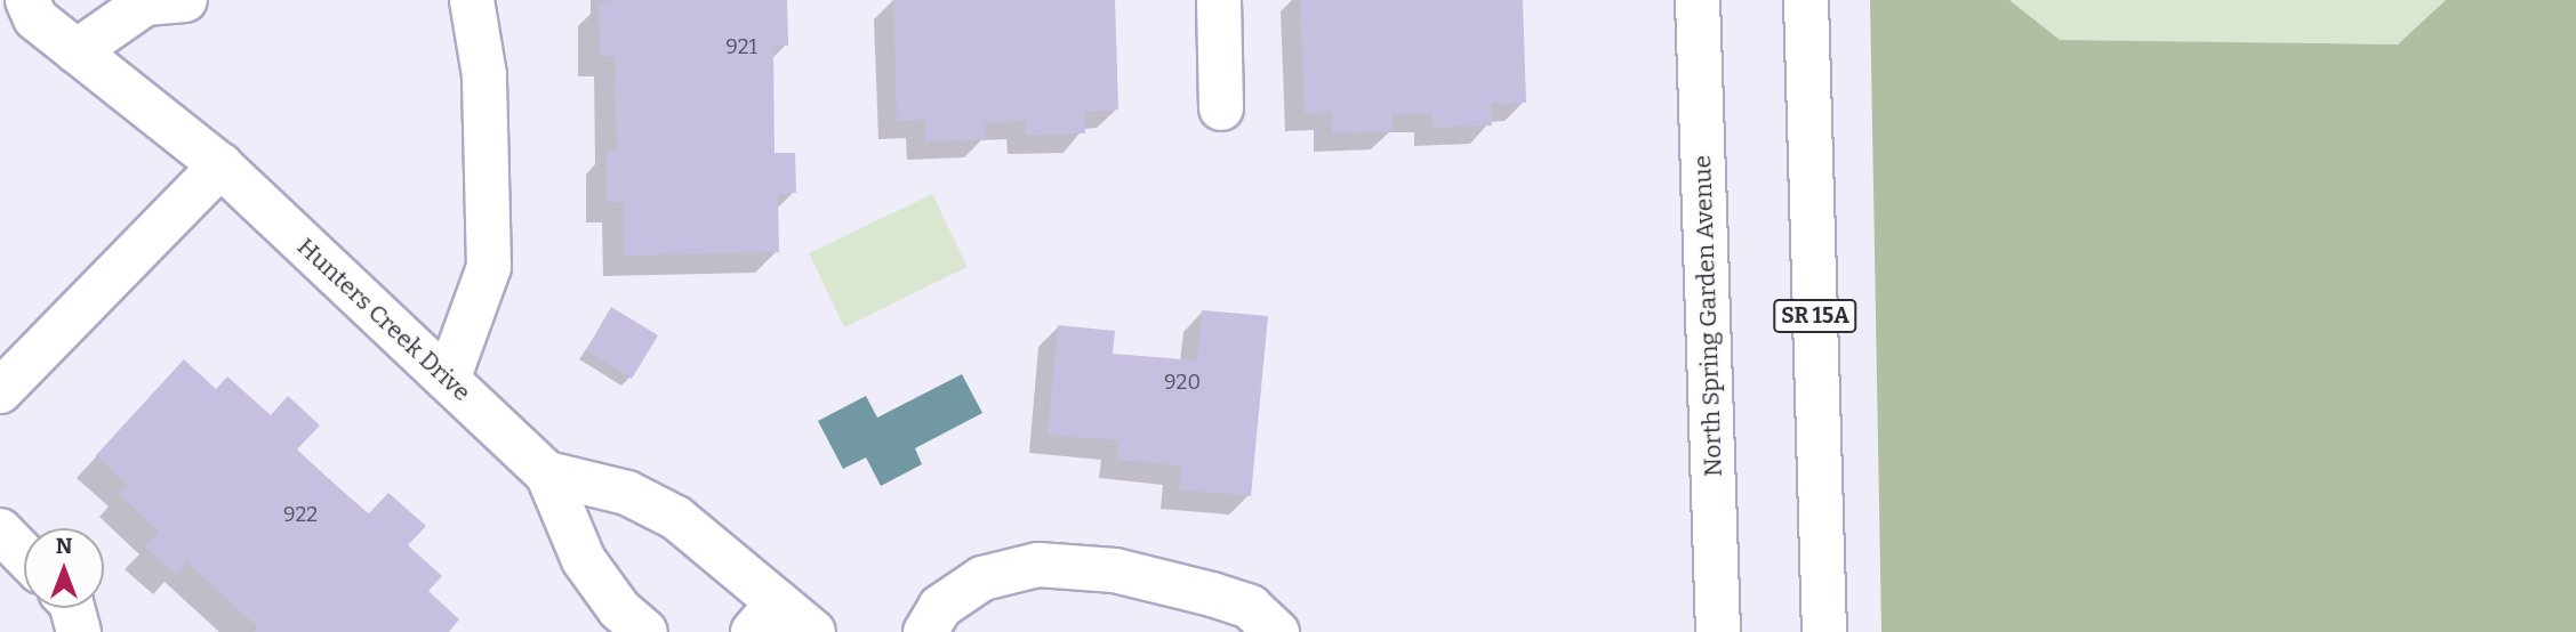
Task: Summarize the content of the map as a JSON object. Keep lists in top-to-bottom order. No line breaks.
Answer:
{"streets":{"main road":["North Spring Garden Avenue","SR 15A","Hunters Creek Drive"]},"house_numbers":["921","920","922"],"north":"top"}
